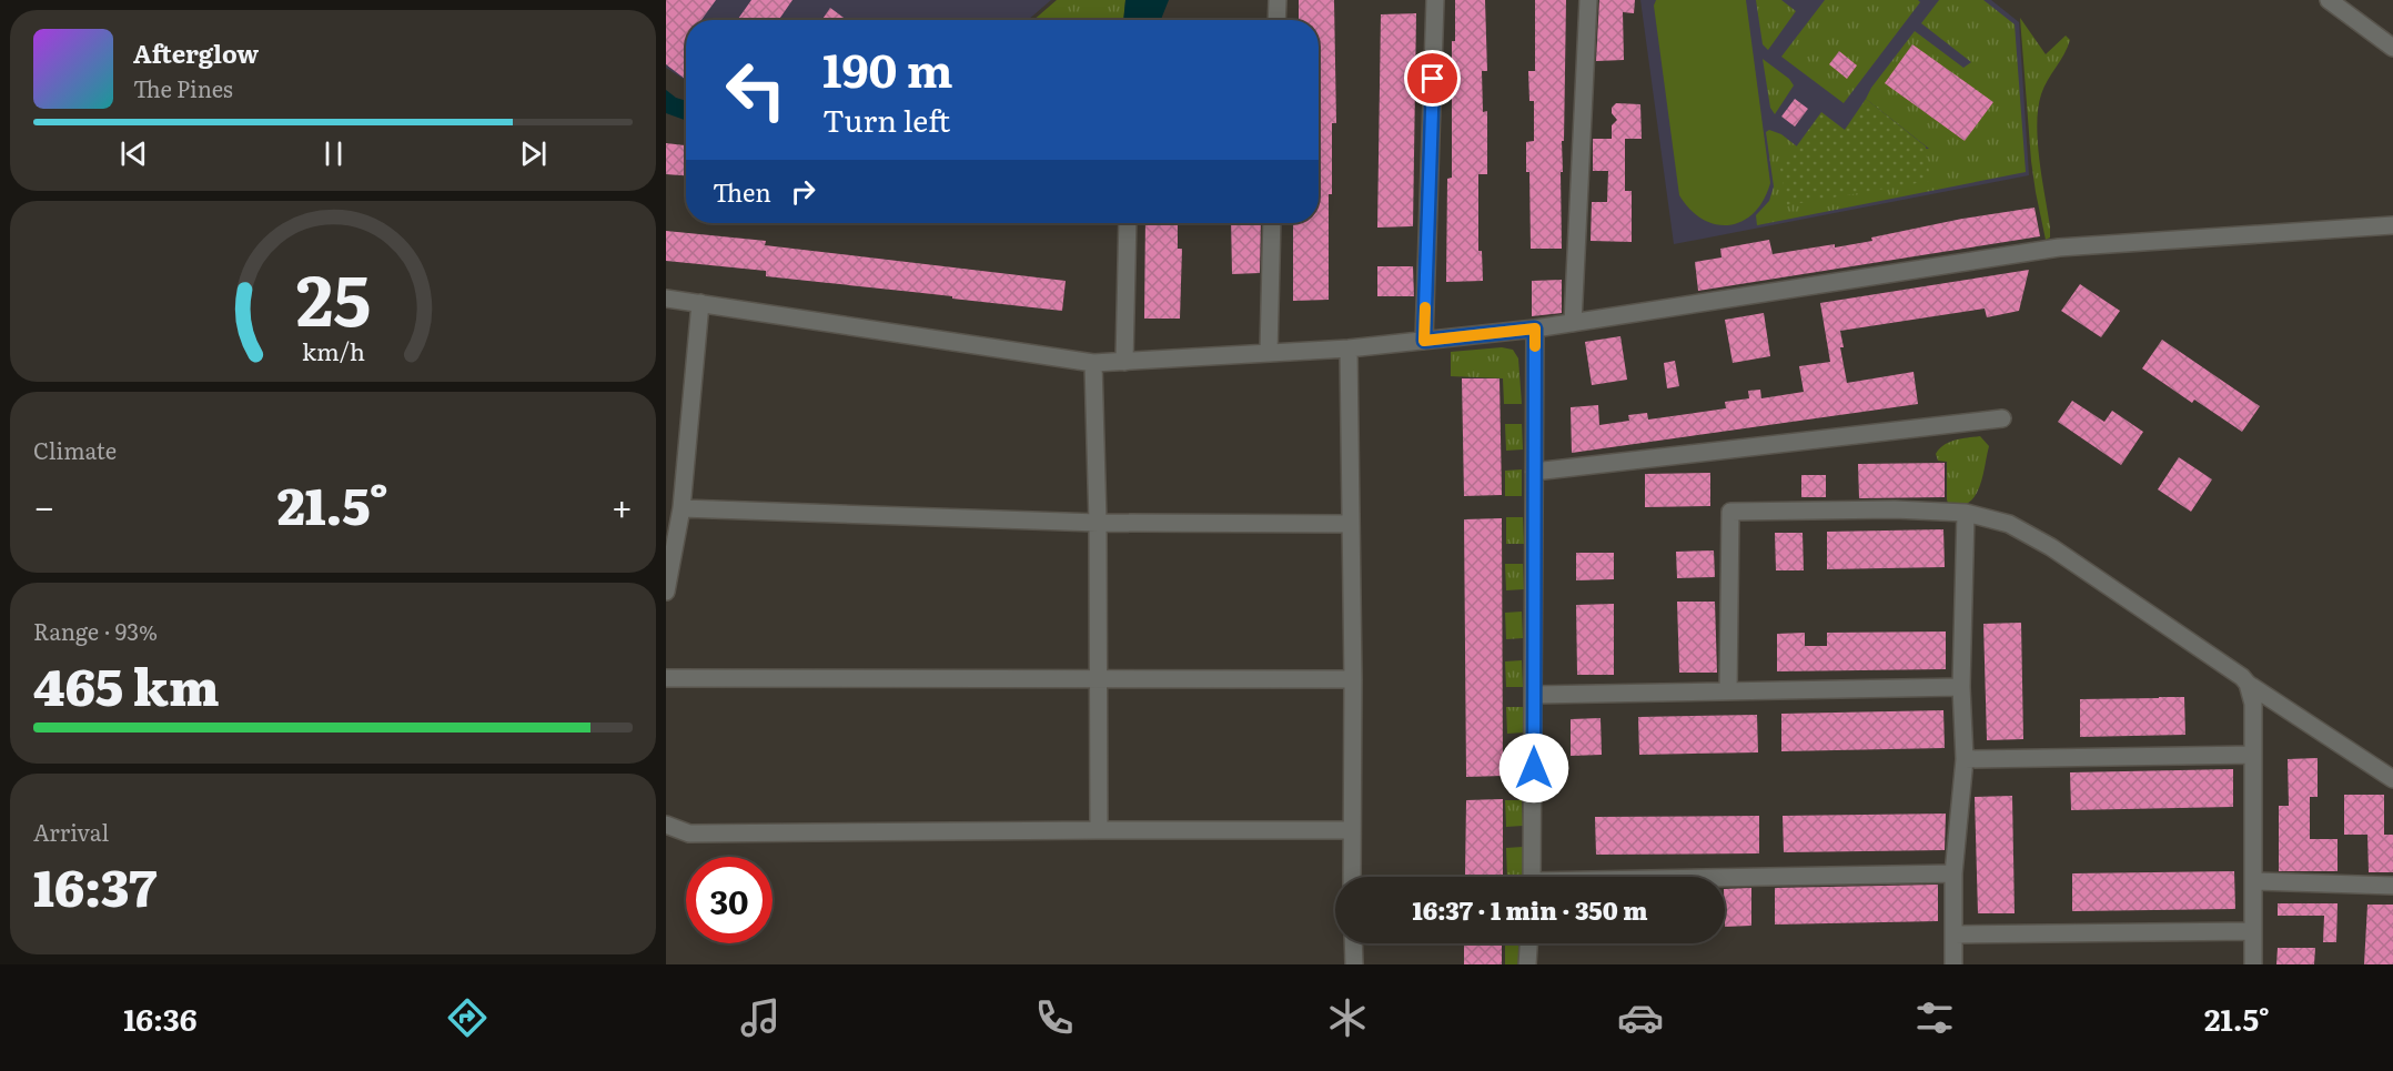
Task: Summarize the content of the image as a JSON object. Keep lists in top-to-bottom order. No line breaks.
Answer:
{"page":{"turn":["190 m","Turn left"],"song":["Afterglow","The Pines"],"then":"Then","tile":["Climate",["Range · 93%","465 km"],["Arrival","16:37"]],"heat":["−","21.5°","+"],"limit":"30","trip":"16:37 · 1 min · 350 m","tabs":["16:36","21.5°"],"gauge":["25","km/h"]}}
